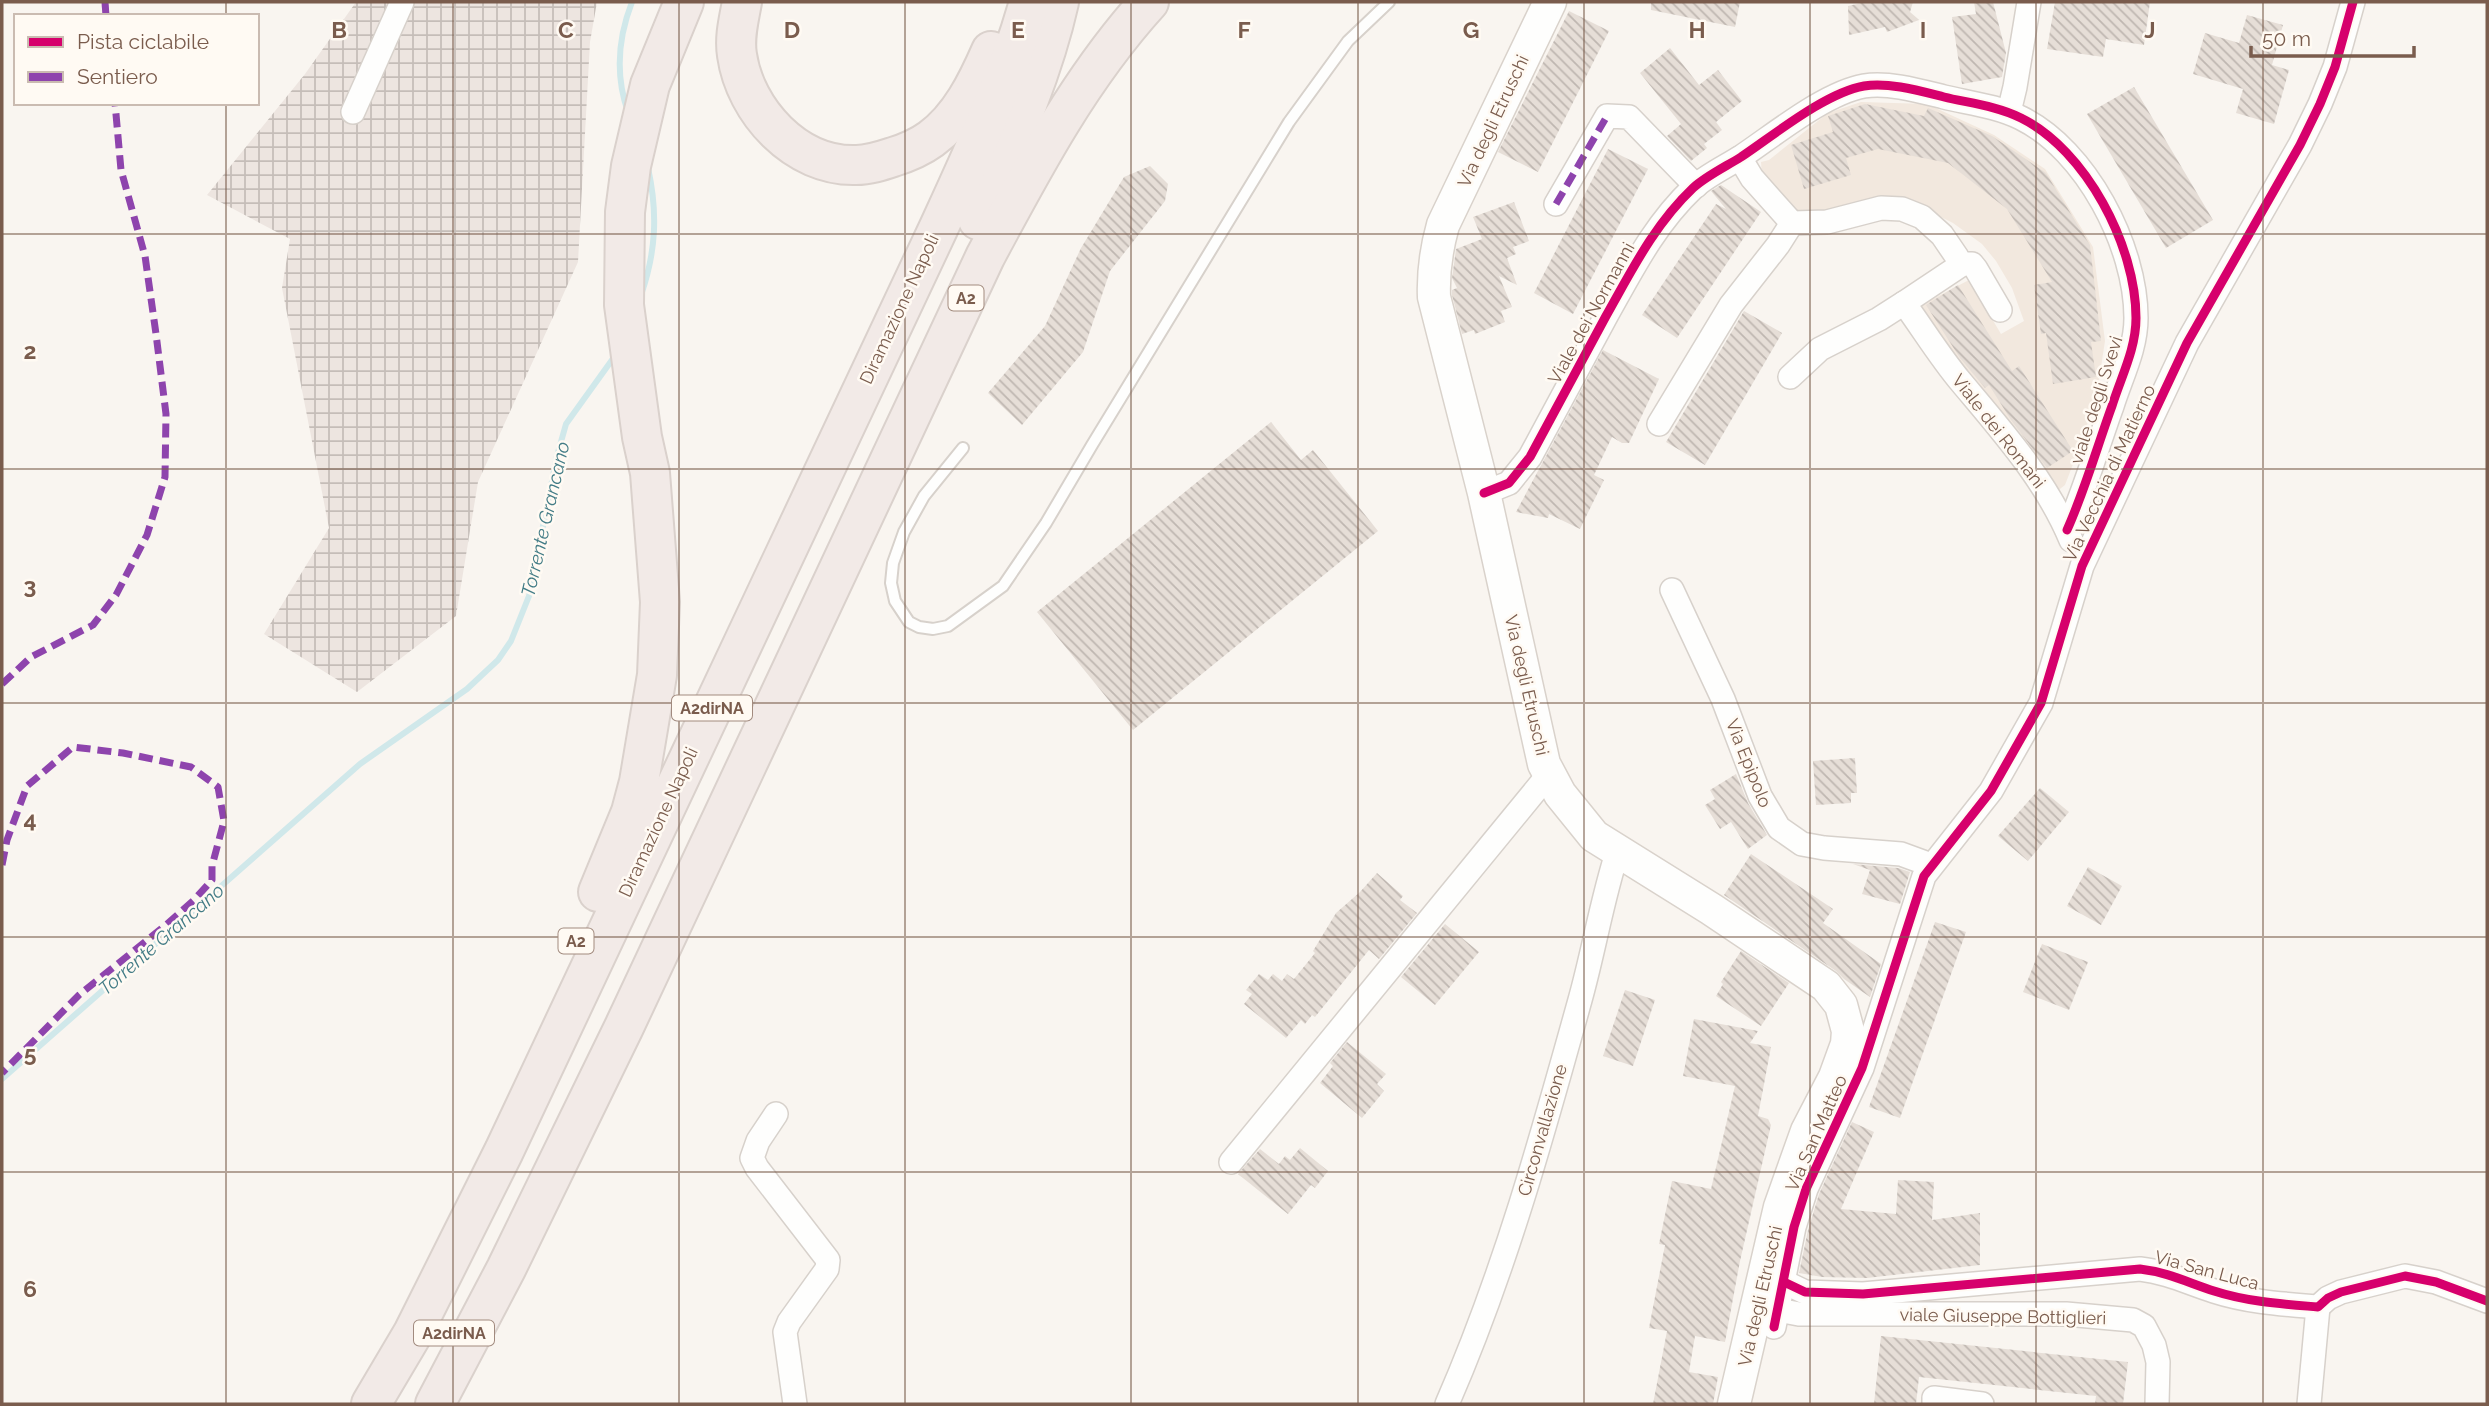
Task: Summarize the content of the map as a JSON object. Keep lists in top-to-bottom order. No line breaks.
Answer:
{"streets":{"highway":["A2","Diramazione Napoli","A2dirNA"],"main road":["Via degli Etruschi"],"street":["Viale dei Normanni","viale degli Svevi","Viale dei Romani","Via Vecchia di Matierno","Via Epipolo","Circonvallazione","Via San Matteo","Via San Luca","viale Giuseppe Bottiglieri"]},"crossings":[["Via degli Etruschi","Viale dei Normanni"],["Via degli Etruschi","Via Vecchia di Matierno"],["Via degli Etruschi","Circonvallazione"],["Via degli Etruschi","Via San Matteo"],["Viale dei Normanni","viale degli Svevi"],["viale degli Svevi","Viale dei Romani"],["Viale dei Romani","Via Vecchia di Matierno"],["Via Vecchia di Matierno","Via Epipolo"],["Via Vecchia di Matierno","Via San Matteo"],["Via San Matteo","Via San Luca"],["Via San Matteo","viale Giuseppe Bottiglieri"]],"water":["Torrente Grancano"],"legend":["Pista ciclabile","Sentiero"],"scale_bar":"50 m","grid":{"columns":["B","C","D","E","F","G","H","I","J"],"rows":["2","3","4","5","6"]}}
